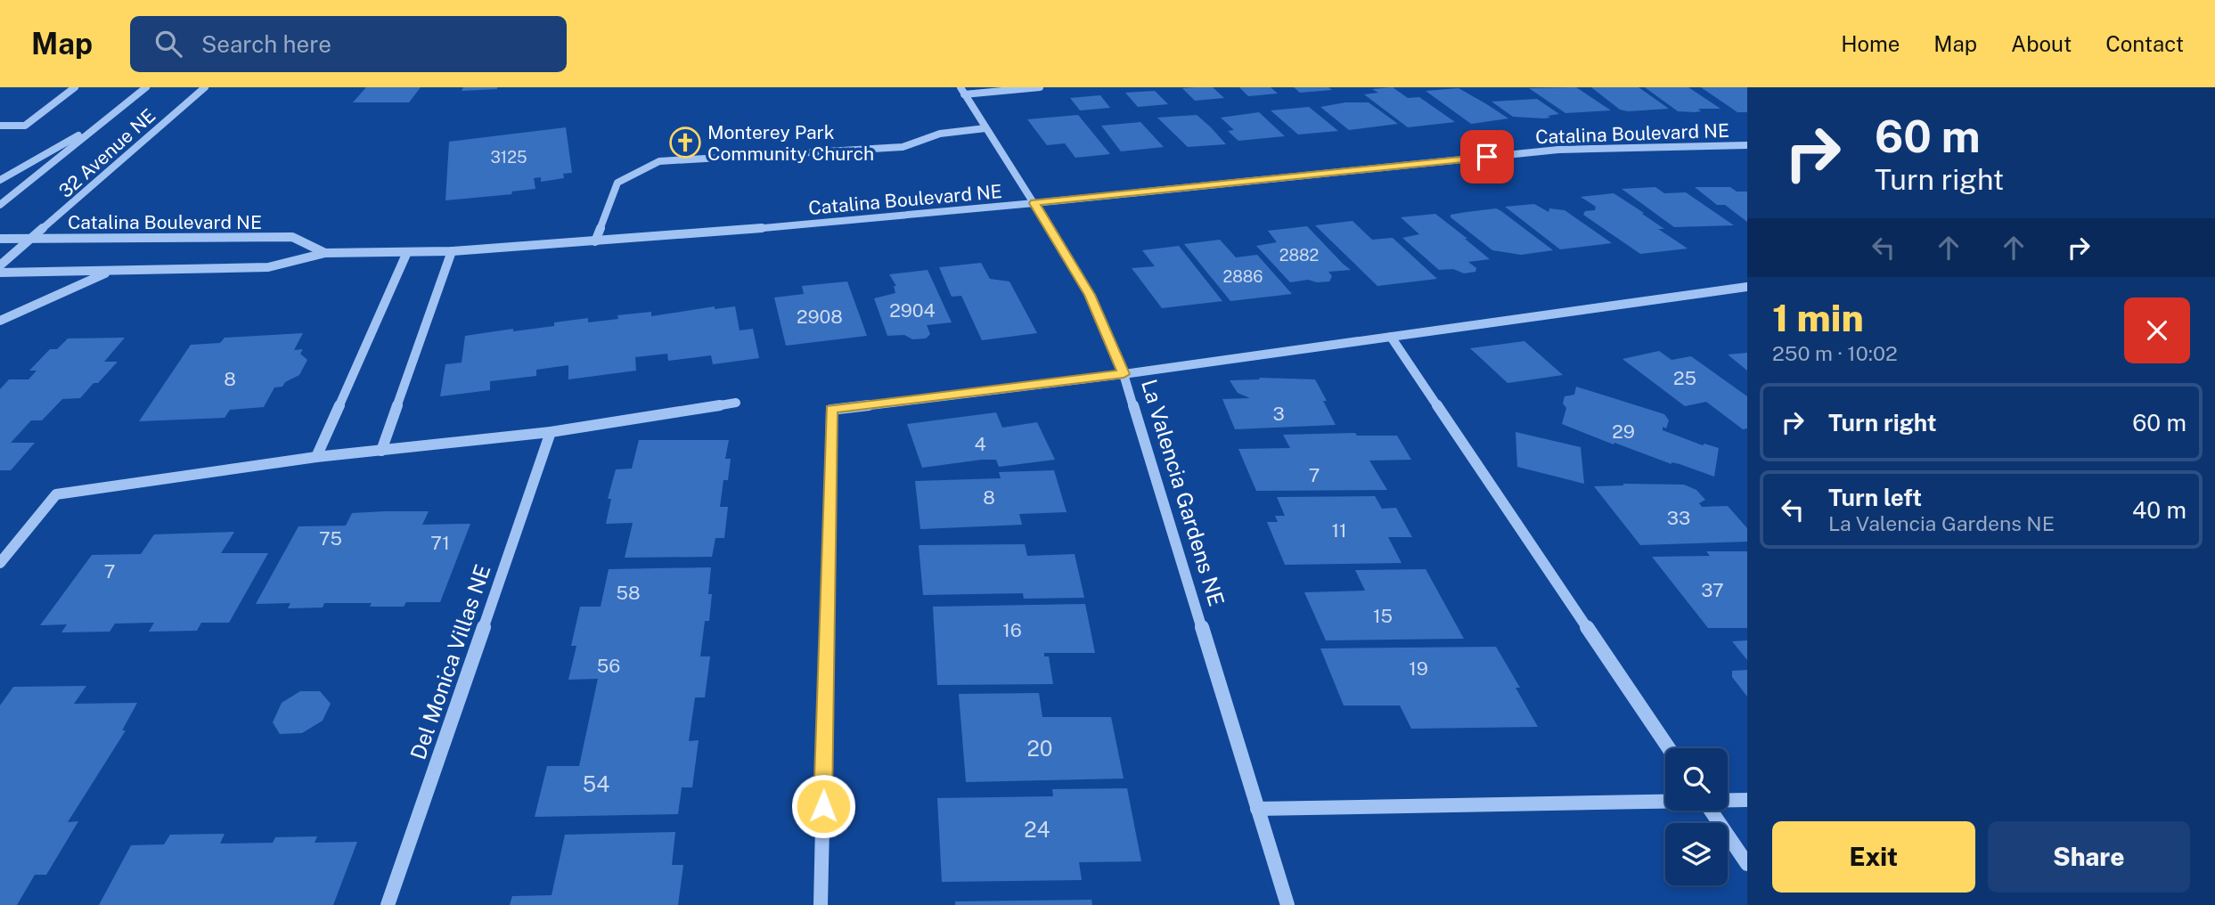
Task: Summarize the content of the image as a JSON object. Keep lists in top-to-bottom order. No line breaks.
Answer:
{"streets":{"street":["Catalina Boulevard NE","32 Avenue NE","La Valencia Gardens NE","Del Monica Villas NE"]},"crossings":[["Catalina Boulevard NE","32 Avenue NE"],["Catalina Boulevard NE","La Valencia Gardens NE"]],"places":{"church":["Monterey Park Community Church"]},"house_numbers":["3125","2882","2886","2904","2908","25","8","3","29","4","7","8","33","11","75","71","7","37","58","15","16","56","19","20","54","24"],"page":{"header":"Map","search":"Search here","nav":["Home","Map","About","Contact"],"turn":["60 m","Turn right"],"heading":["1 min","250 m · 10:02"],"list":[{"name":"Turn right","value":"60 m"},{"name":"Turn left","note":"La Valencia Gardens NE","value":"40 m"}],"buttons":["Exit","Share"]}}
